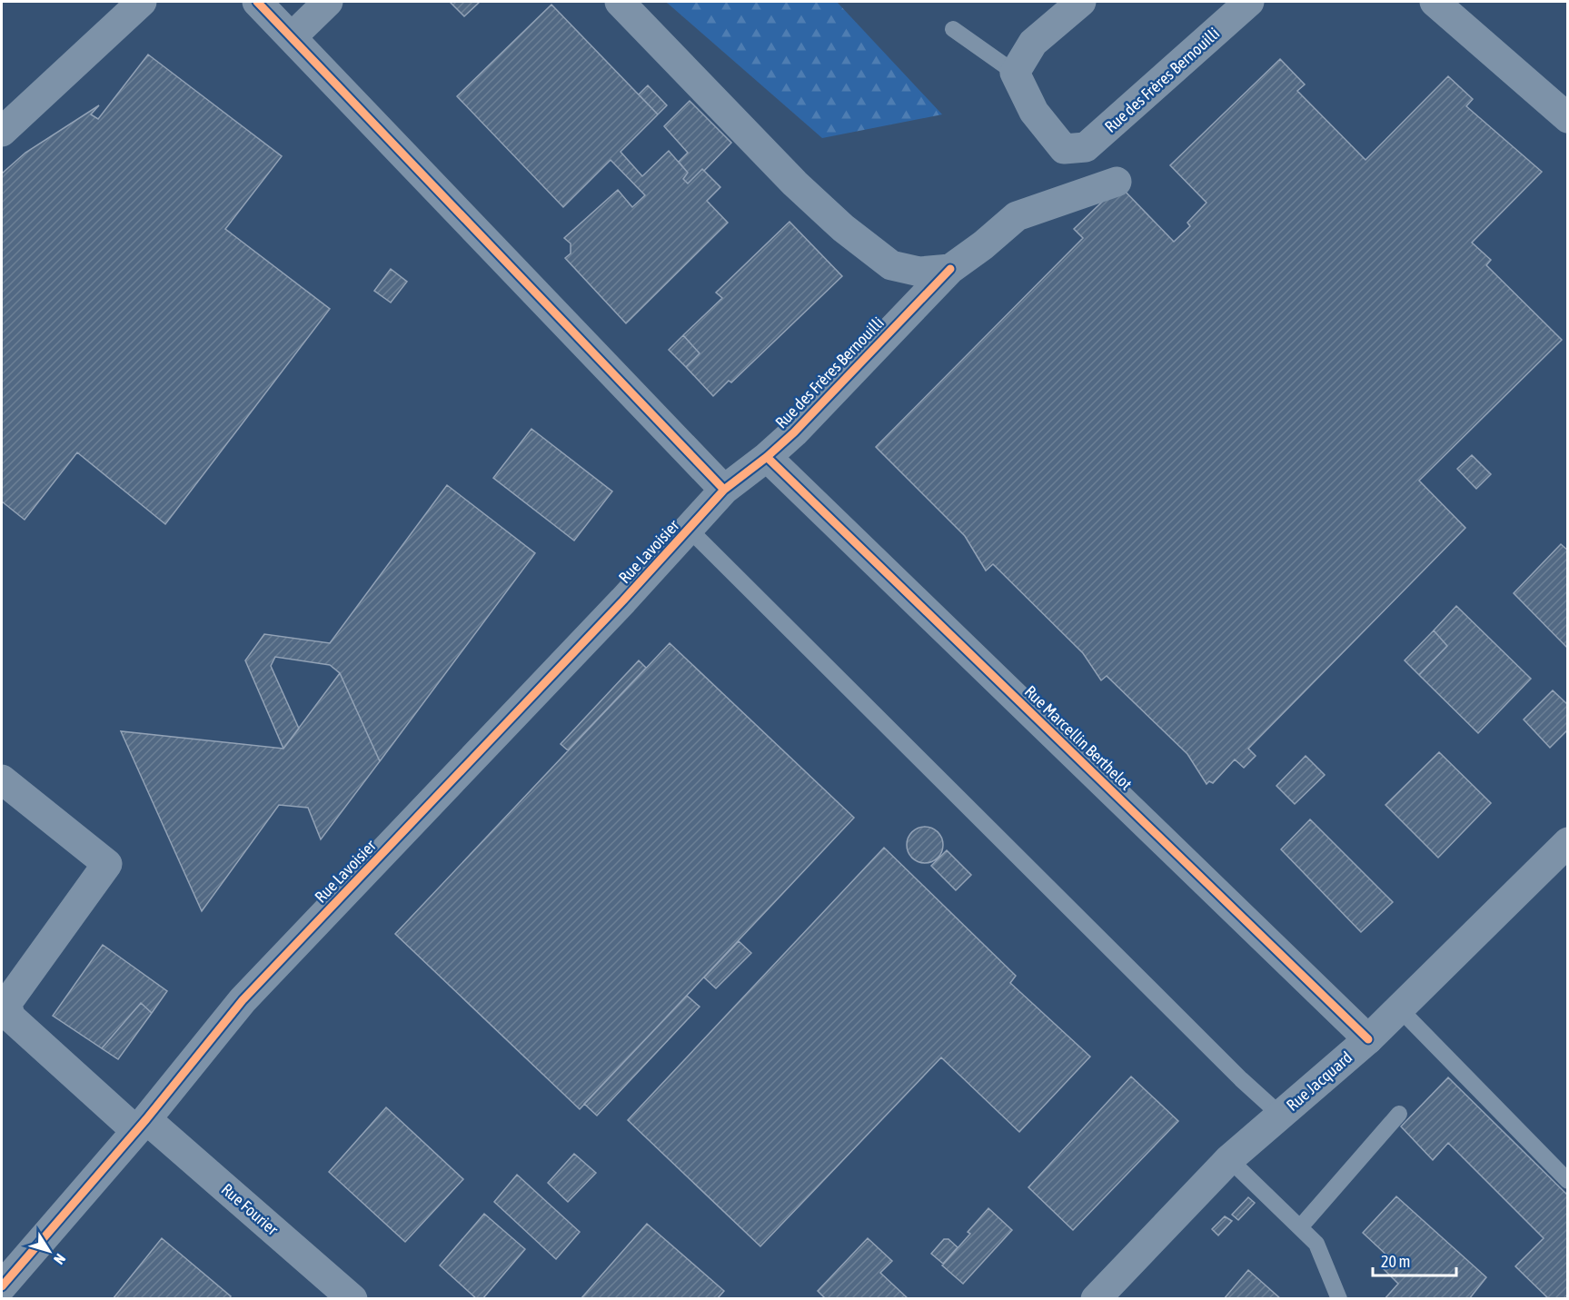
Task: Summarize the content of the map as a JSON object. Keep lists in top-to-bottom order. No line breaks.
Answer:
{"streets":{"street":["Rue des Frères Bernouilli","Rue Lavoisier","Rue Marcellin Berthelot","Rue Jacquard","Rue Fourier"]},"crossings":[["Rue des Frères Bernouilli","Rue Lavoisier"],["Rue des Frères Bernouilli","Rue Marcellin Berthelot"],["Rue Lavoisier","Rue Fourier"],["Rue Marcellin Berthelot","Rue Jacquard"]],"scale_bar":"20 m","north":"bottom right"}
